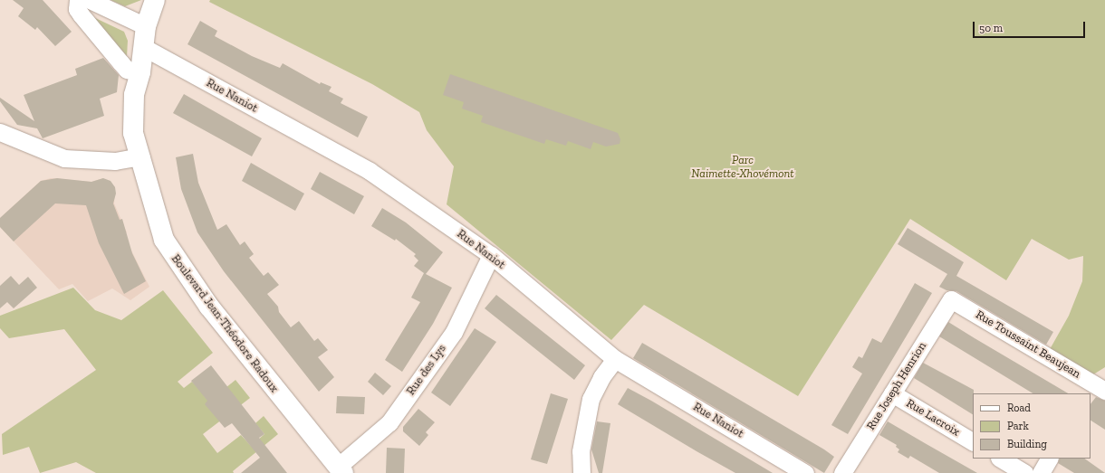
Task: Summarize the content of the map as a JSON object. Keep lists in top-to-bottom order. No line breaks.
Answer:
{"streets":{"street":["Rue Naniot","Boulevard Jean-Théodore Radoux","Rue Toussaint Beaujean","Rue des Lys","Rue Joseph Henrion","Rue Lacroix"]},"crossings":[["Rue Naniot","Boulevard Jean-Théodore Radoux"],["Rue Naniot","Rue des Lys"],["Boulevard Jean-Théodore Radoux","Rue des Lys"],["Rue Toussaint Beaujean","Rue Joseph Henrion"],["Rue Joseph Henrion","Rue Lacroix"]],"parks":["Parc Naimette-Xhovémont"],"legend":["Road","Park","Building"],"scale_bar":"50 m"}
